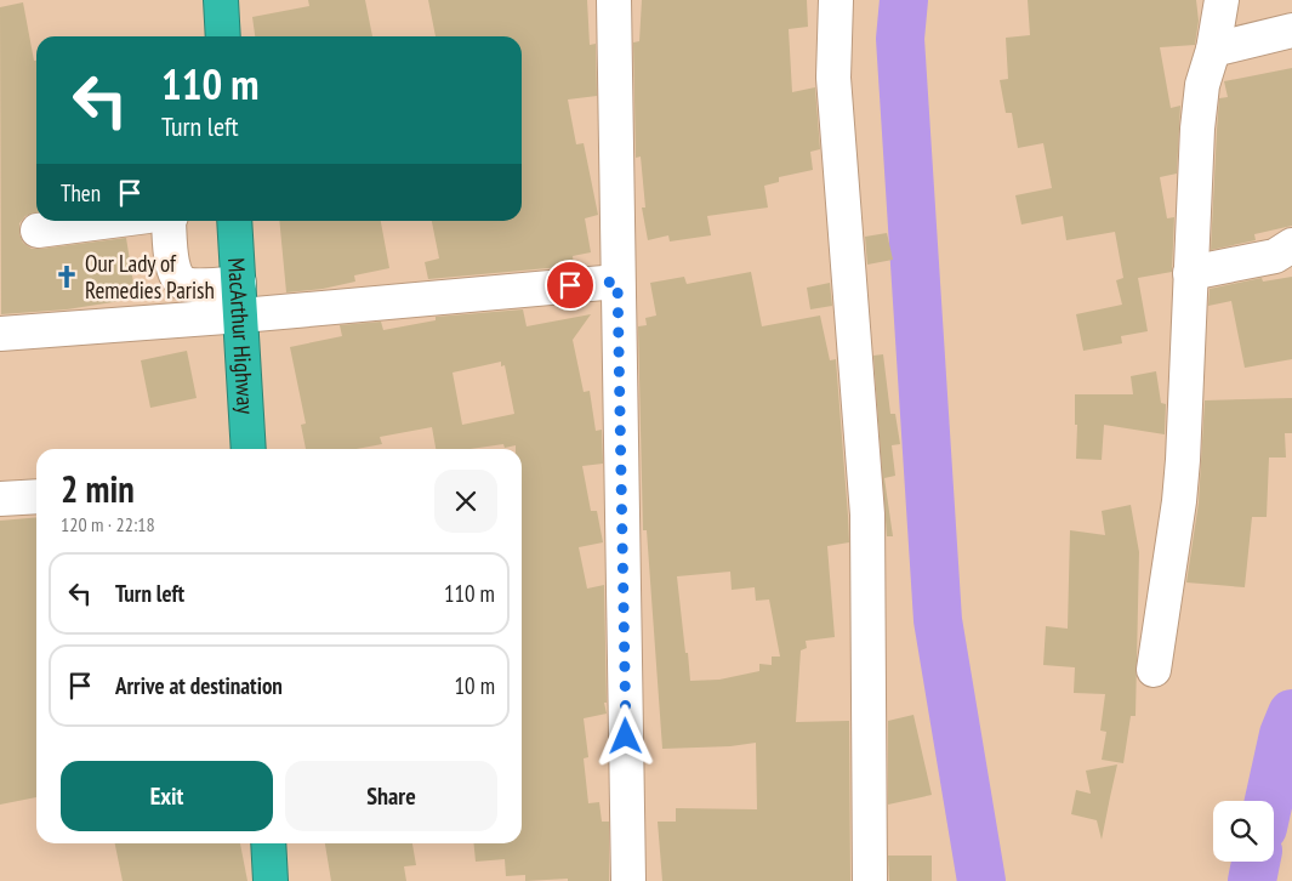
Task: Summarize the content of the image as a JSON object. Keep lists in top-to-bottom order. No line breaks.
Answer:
{"streets":{"highway":["MacArthur Highway"]},"places":{"church":["Our Lady of Remedies Parish"]},"page":{"turn":["110 m","Turn left"],"then":"Then","heading":["2 min","120 m · 22:18"],"list":[{"name":"Turn left","value":"110 m"},{"name":"Arrive at destination","value":"10 m"}],"buttons":["Exit","Share"]}}
